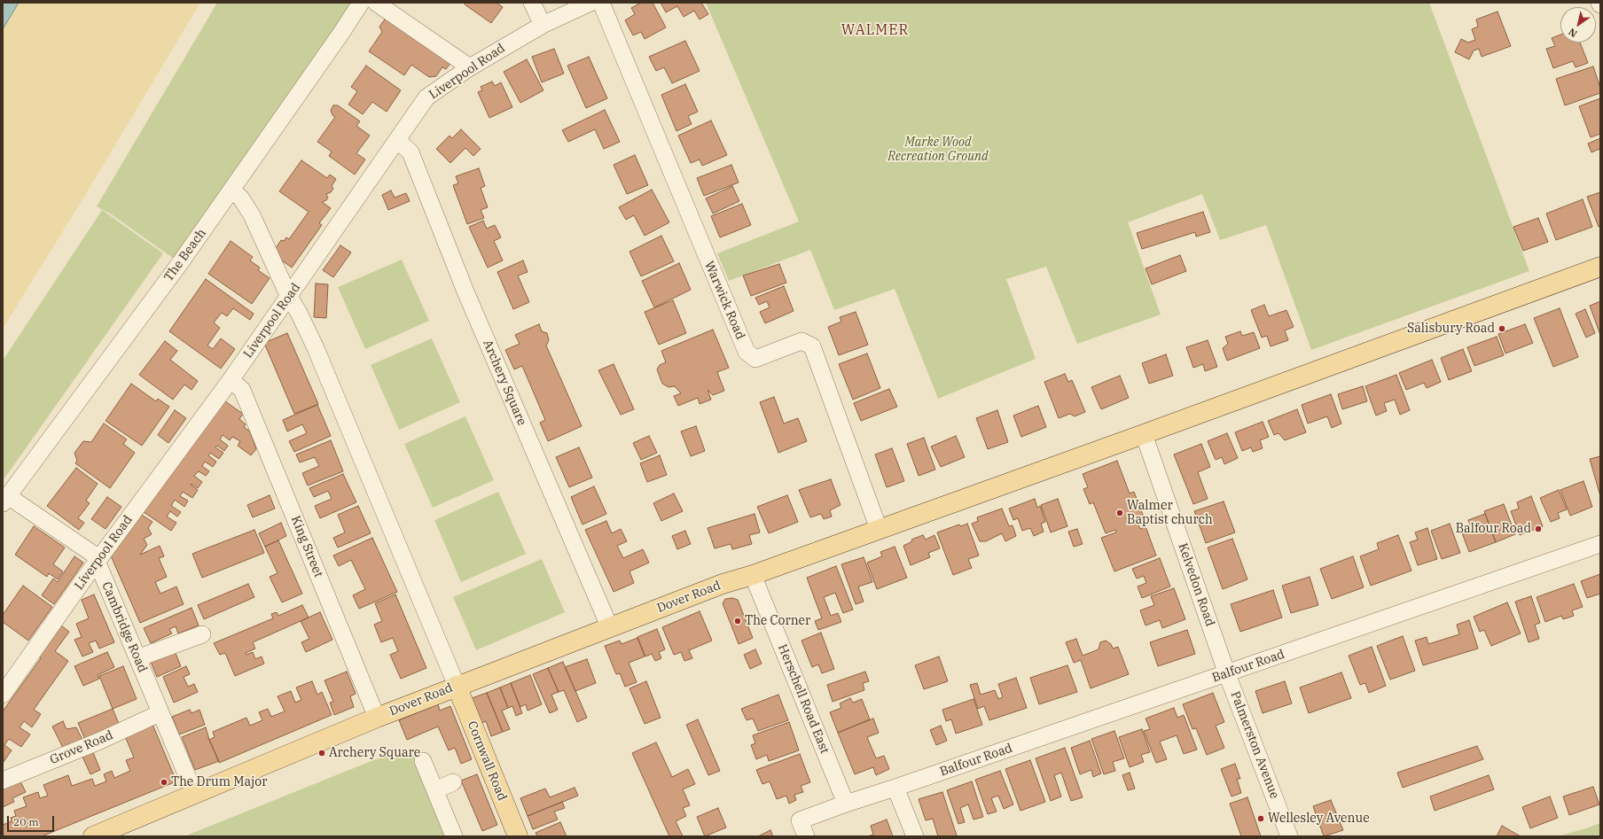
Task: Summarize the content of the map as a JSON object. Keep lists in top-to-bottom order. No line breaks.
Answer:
{"streets":{"main road":["Dover Road","Cornwall Road"],"street":["Liverpool Road","The Beach","Warwick Road","Archery Square","King Street","Kelvedon Road","Cambridge Road","Balfour Road","Herschell Road East","Palmerston Avenue","Grove Road"]},"crossings":[["Liverpool Road","Archery Square"],["Liverpool Road","King Street"],["Liverpool Road","Cambridge Road"],["The Beach","Cambridge Road"],["Warwick Road","Dover Road"],["Archery Square","Dover Road"],["King Street","Dover Road"],["Kelvedon Road","Dover Road"],["Kelvedon Road","Balfour Road"],["Kelvedon Road","Palmerston Avenue"],["Dover Road","Cambridge Road"],["Dover Road","Herschell Road East"],["Dover Road","Cornwall Road"],["Cambridge Road","Grove Road"],["Balfour Road","Herschell Road East"],["Balfour Road","Palmerston Avenue"]],"districts":["WALMER"],"parks":["Marke Wood Recreation Ground"],"places":["Salisbury Road","Walmer Baptist church","Balfour Road","The Corner","Archery Square","The Drum Major","Wellesley Avenue"],"scale_bar":"20 m","north":"bottom left"}
